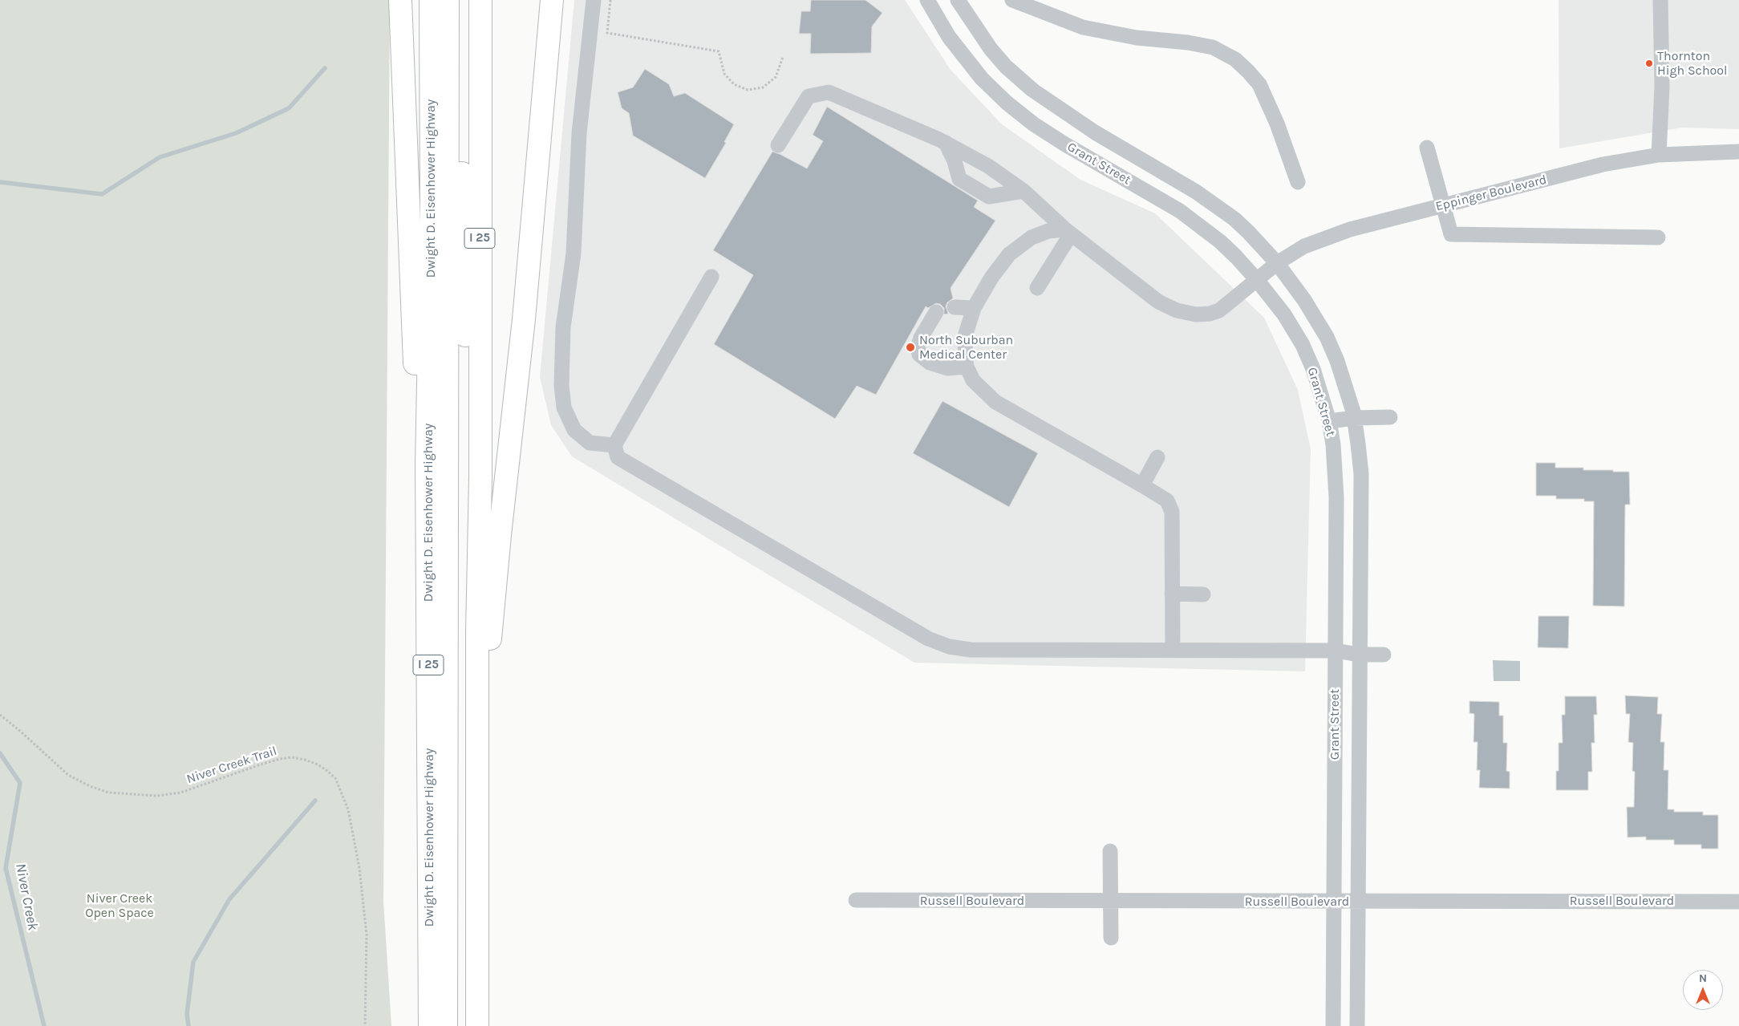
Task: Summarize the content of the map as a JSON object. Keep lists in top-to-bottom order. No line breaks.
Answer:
{"streets":{"highway":["Dwight D. Eisenhower Highway","I 25"],"street":["Grant Street","Eppinger Boulevard","Russell Boulevard"],"path":["Niver Creek Trail"]},"crossings":[["Grant Street","Eppinger Boulevard"],["Grant Street","Russell Boulevard"]],"water":["Niver Creek"],"parks":["Niver Creek Open Space"],"places":["Thornton High School","North Suburban Medical Center"],"north":"top"}
